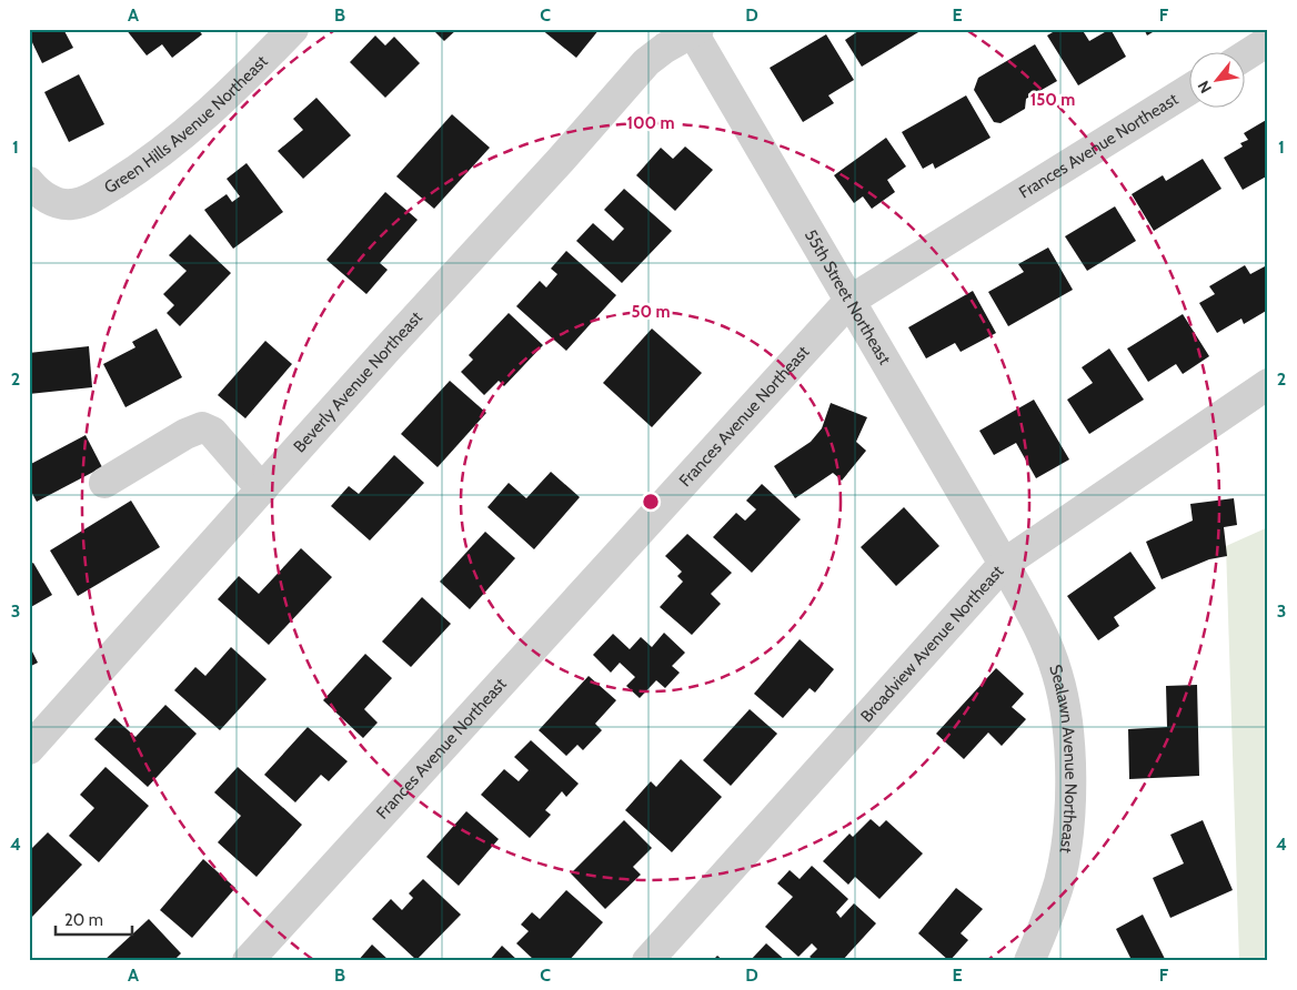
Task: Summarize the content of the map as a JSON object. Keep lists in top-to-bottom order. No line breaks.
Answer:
{"streets":{"street":["Green Hills Avenue Northeast","Frances Avenue Northeast","55th Street Northeast","Beverly Avenue Northeast","Broadview Avenue Northeast","Sealawn Avenue Northeast"]},"crossings":[["Frances Avenue Northeast","55th Street Northeast"],["55th Street Northeast","Beverly Avenue Northeast"],["55th Street Northeast","Broadview Avenue Northeast"],["55th Street Northeast","Sealawn Avenue Northeast"],["Broadview Avenue Northeast","Sealawn Avenue Northeast"]],"scale_bar":"20 m","north":"bottom left","grid":{"columns":["A","B","C","D","E","F"],"rows":["1","2","3","4"]},"rings":["150 m","100 m","50 m"]}
